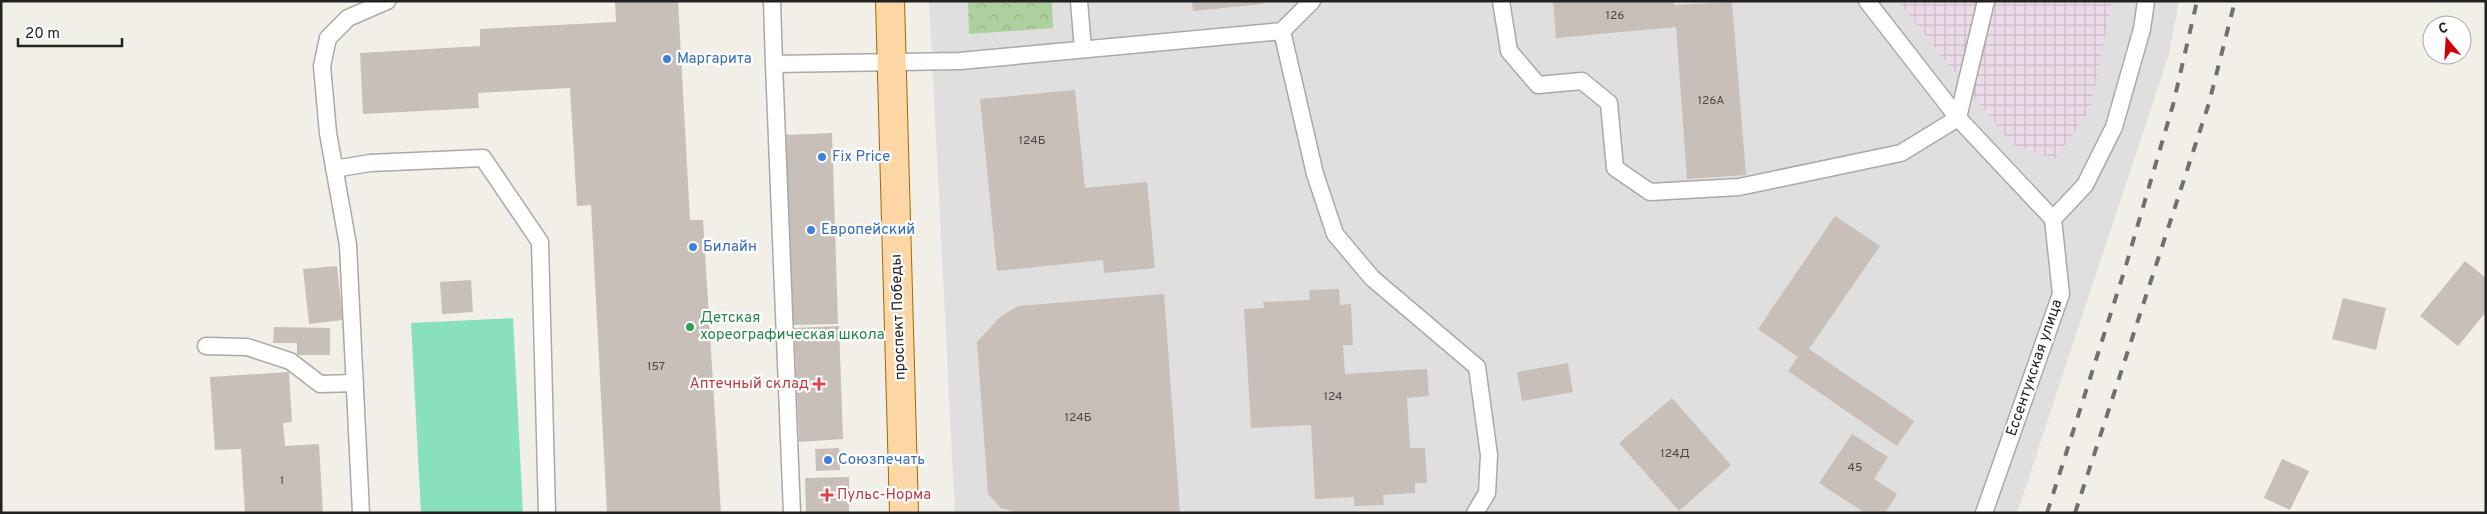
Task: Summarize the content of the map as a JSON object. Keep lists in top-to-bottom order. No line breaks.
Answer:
{"streets":{"main road":["проспект Победы"],"lane":["Ессентукская улица"]},"places":{"other":["Маргарита","Fix Price","Европейский","Билайн","Детская хореографическая школа","Союзпечать"],"health":["Аптечный склад","Пульс-Норма"]},"house_numbers":["126","126А","124Б","157","124","124Б","124Д","45","1"],"scale_bar":"20 m","north":"top"}
